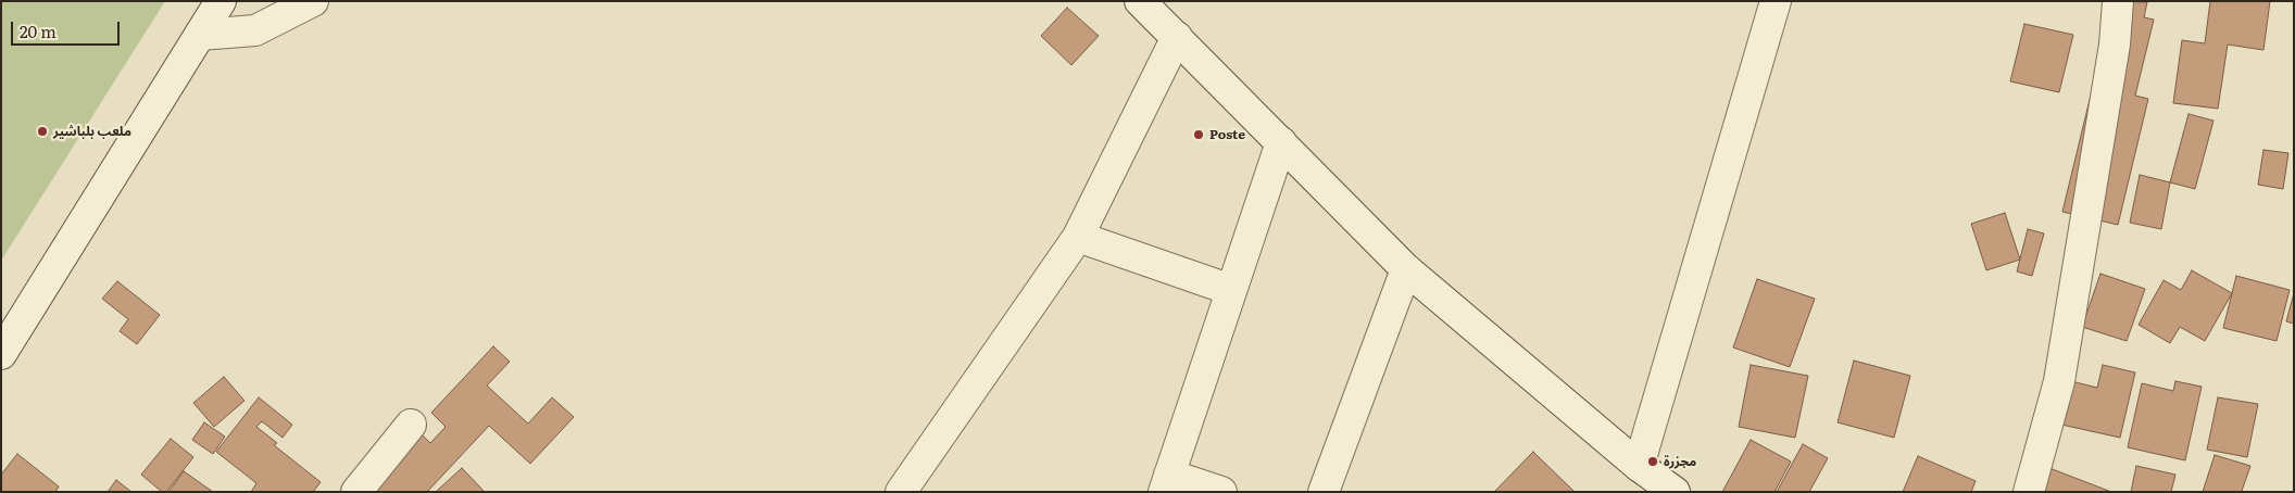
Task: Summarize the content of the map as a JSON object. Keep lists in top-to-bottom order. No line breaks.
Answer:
{"places":["ملعب بلباشير","Poste","مجزرة"],"scale_bar":"20 m"}
